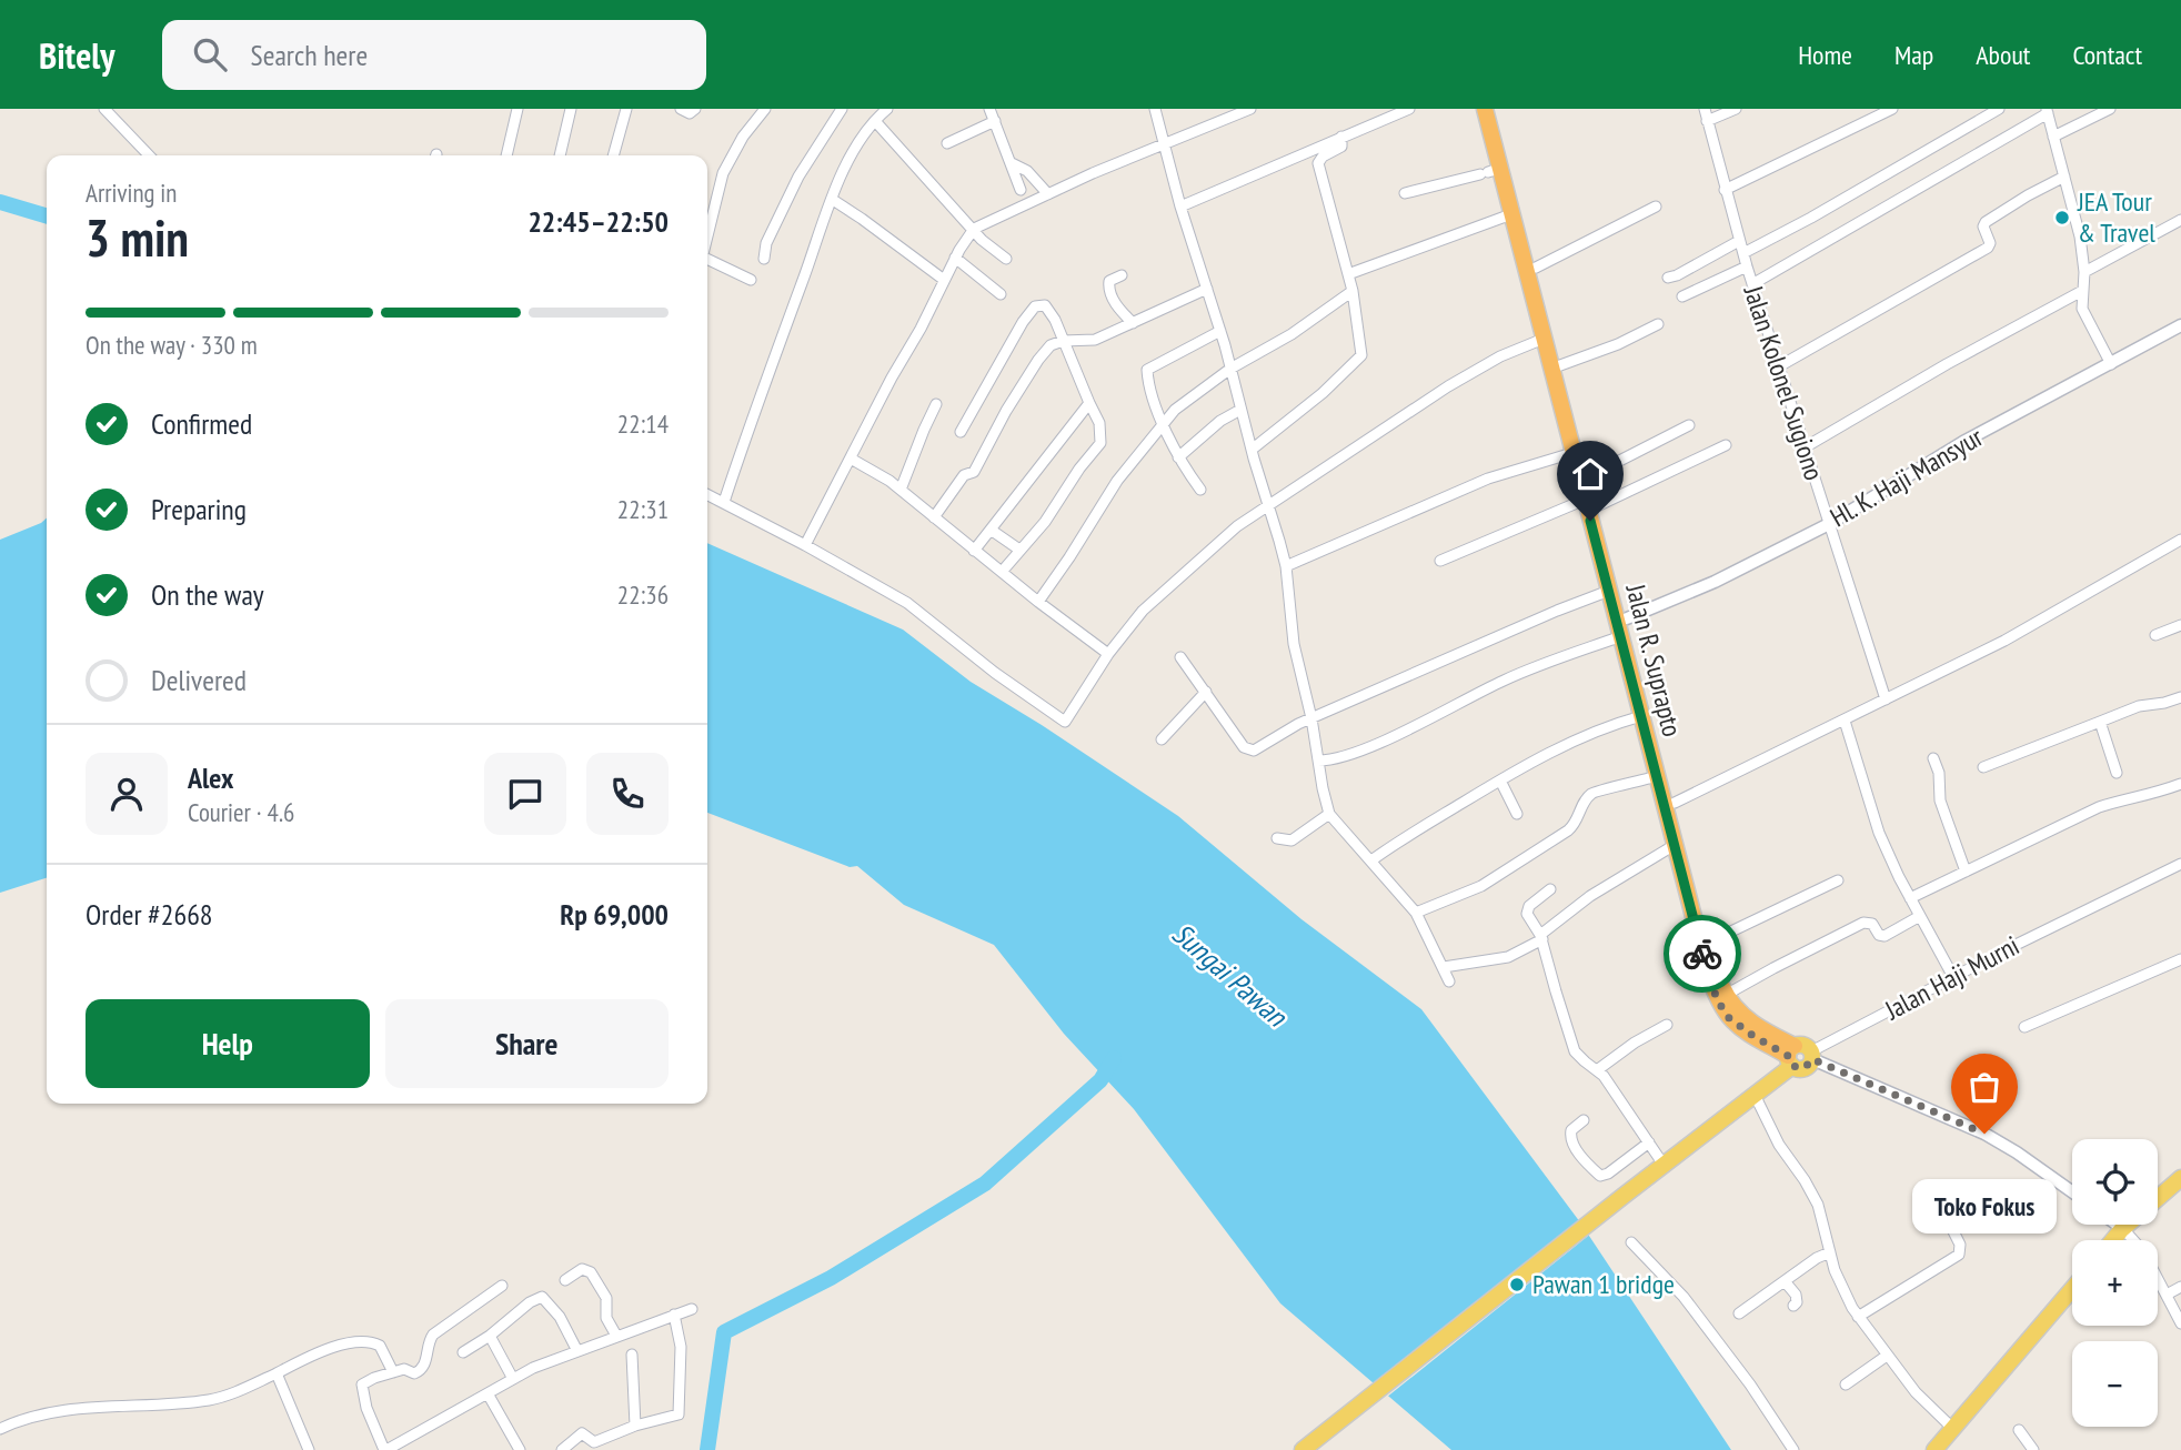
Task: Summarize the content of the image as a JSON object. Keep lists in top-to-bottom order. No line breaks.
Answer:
{"streets":{"highway":["Jalan R. Suprapto"],"street":["Jalan Kolonel Sugiono","Hl. K. Haji Mansyur","Jalan Haji Murni"]},"crossings":[["Jalan Kolonel Sugiono","Hl. K. Haji Mansyur"],["Hl. K. Haji Mansyur","Jalan R. Suprapto"]],"water":["Sungai Pawan"],"places":["JEA Tour & Travel","Toko Fokus","Pawan 1 bridge"],"page":{"header":"Bitely","search":"Search here","nav":["Home","Map","About","Contact"],"heading":["3 min","Arriving in","22:45–22:50"],"panel":["Alex","Courier · 4.6","Order #2668","Rp 69,000"],"bar":"On the way · 330 m","list":[["Confirmed","22:14"],["Preparing","22:31"],["On the way","22:36"],"Delivered"],"buttons":["Help","Share"],"map_buttons":["+","−"],"bubble":"Toko Fokus"}}
